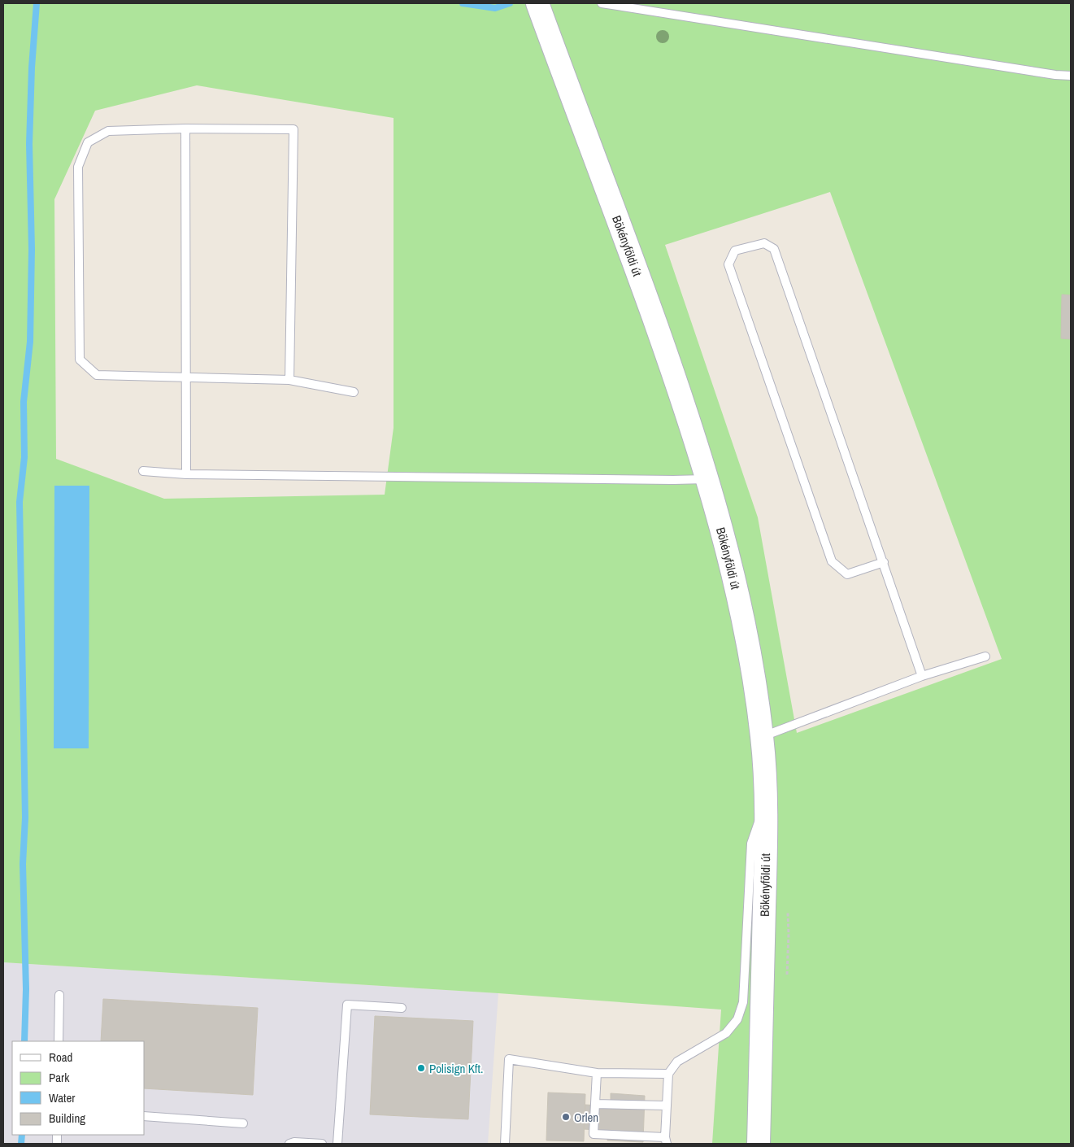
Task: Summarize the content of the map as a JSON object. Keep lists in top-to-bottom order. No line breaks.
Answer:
{"streets":{"street":["Bökényföldi út"]},"places":["Polisign Kft.","Orlen"],"legend":["Road","Park","Water","Building"]}
